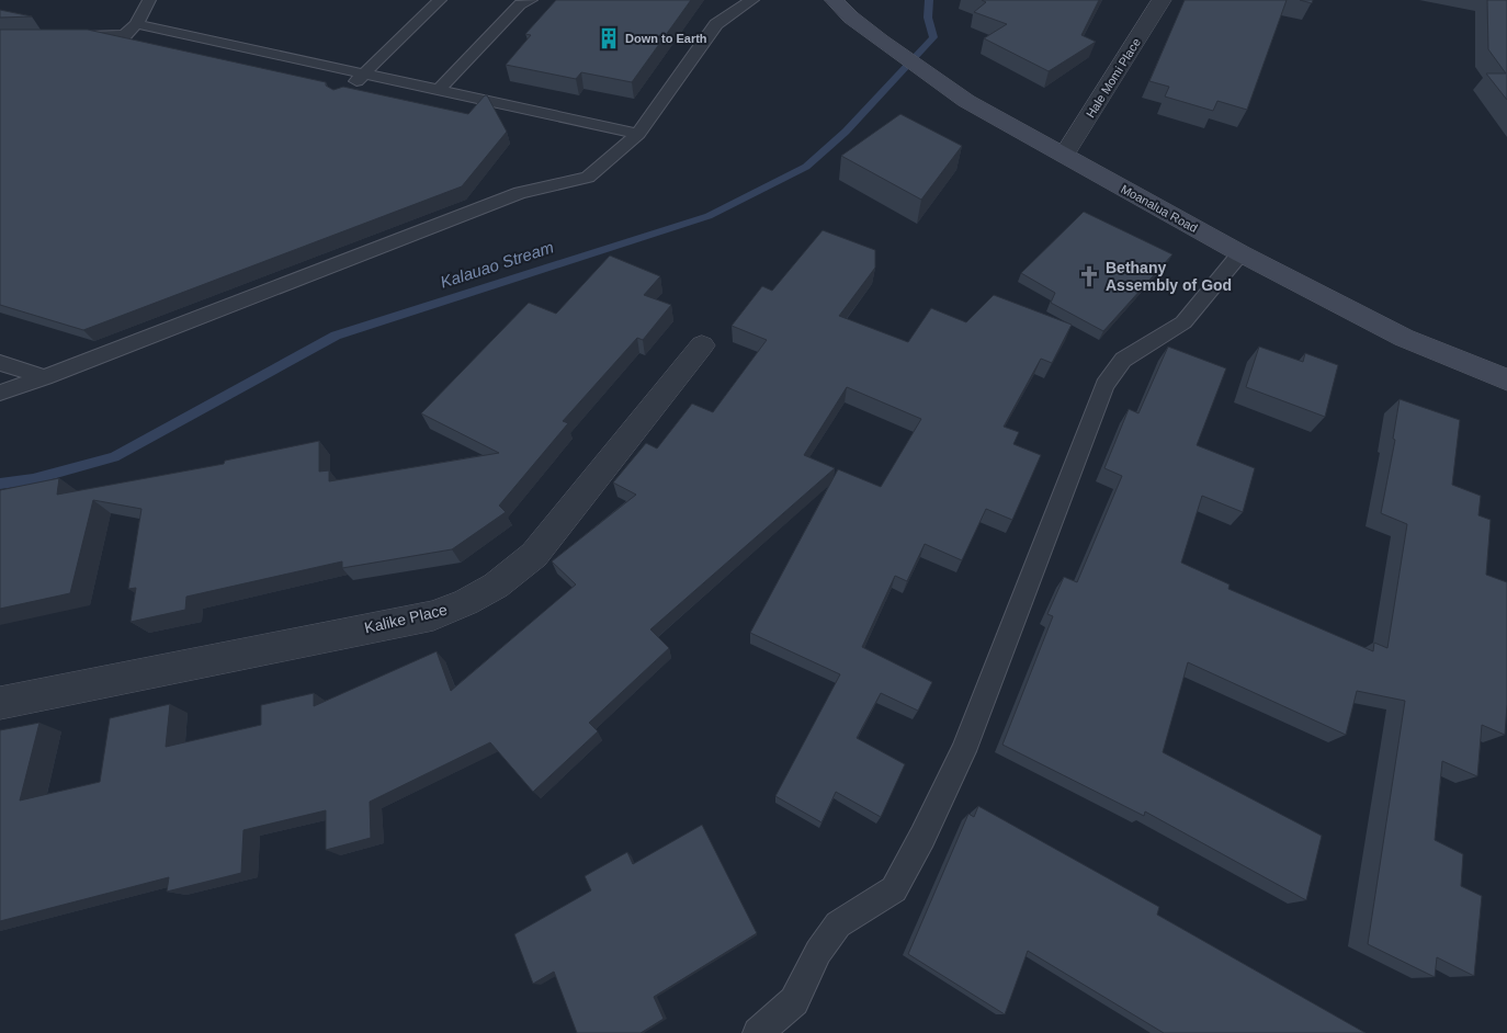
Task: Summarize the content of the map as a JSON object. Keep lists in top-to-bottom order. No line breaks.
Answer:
{"streets":{"main road":["Moanalua Road"],"street":["Hale Momi Place","Kalike Place"]},"crossings":[["Hale Momi Place","Moanalua Road"]],"water":["Kalauao Stream"],"places":{"building":["Down to Earth"],"church":["Bethany Assembly of God"]}}
